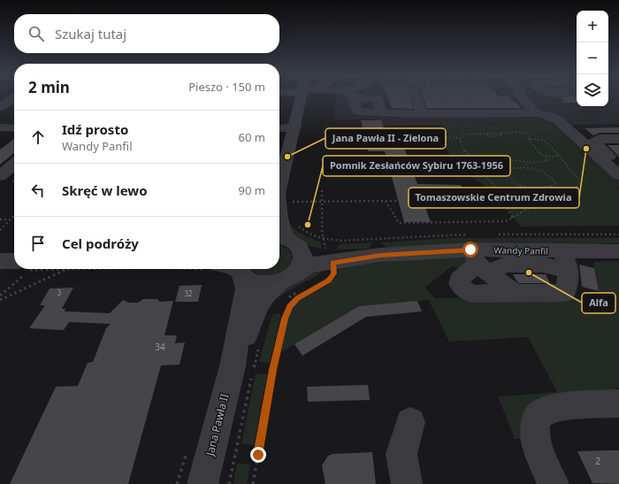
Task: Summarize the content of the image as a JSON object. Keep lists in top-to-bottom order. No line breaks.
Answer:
{"streets":{"street":["Wandy Panfil","Jana Pawła II"]},"crossings":[["Wandy Panfil","Jana Pawła II"]],"places":["Tomaszowskie Centrum Zdrowia","Jana Pawła II - Zielona","Pomnik Zesłańców Sybiru 1763-1956","Alfa"],"house_numbers":["3","32","34","2"],"page":{"map_buttons":["+","−"],"search":"Szukaj tutaj","heading":["2 min","Pieszo · 150 m"],"list":[["Idź prosto","Wandy Panfil","60 m"],["Skręć w lewo","90 m"],"Cel podróży"]}}
